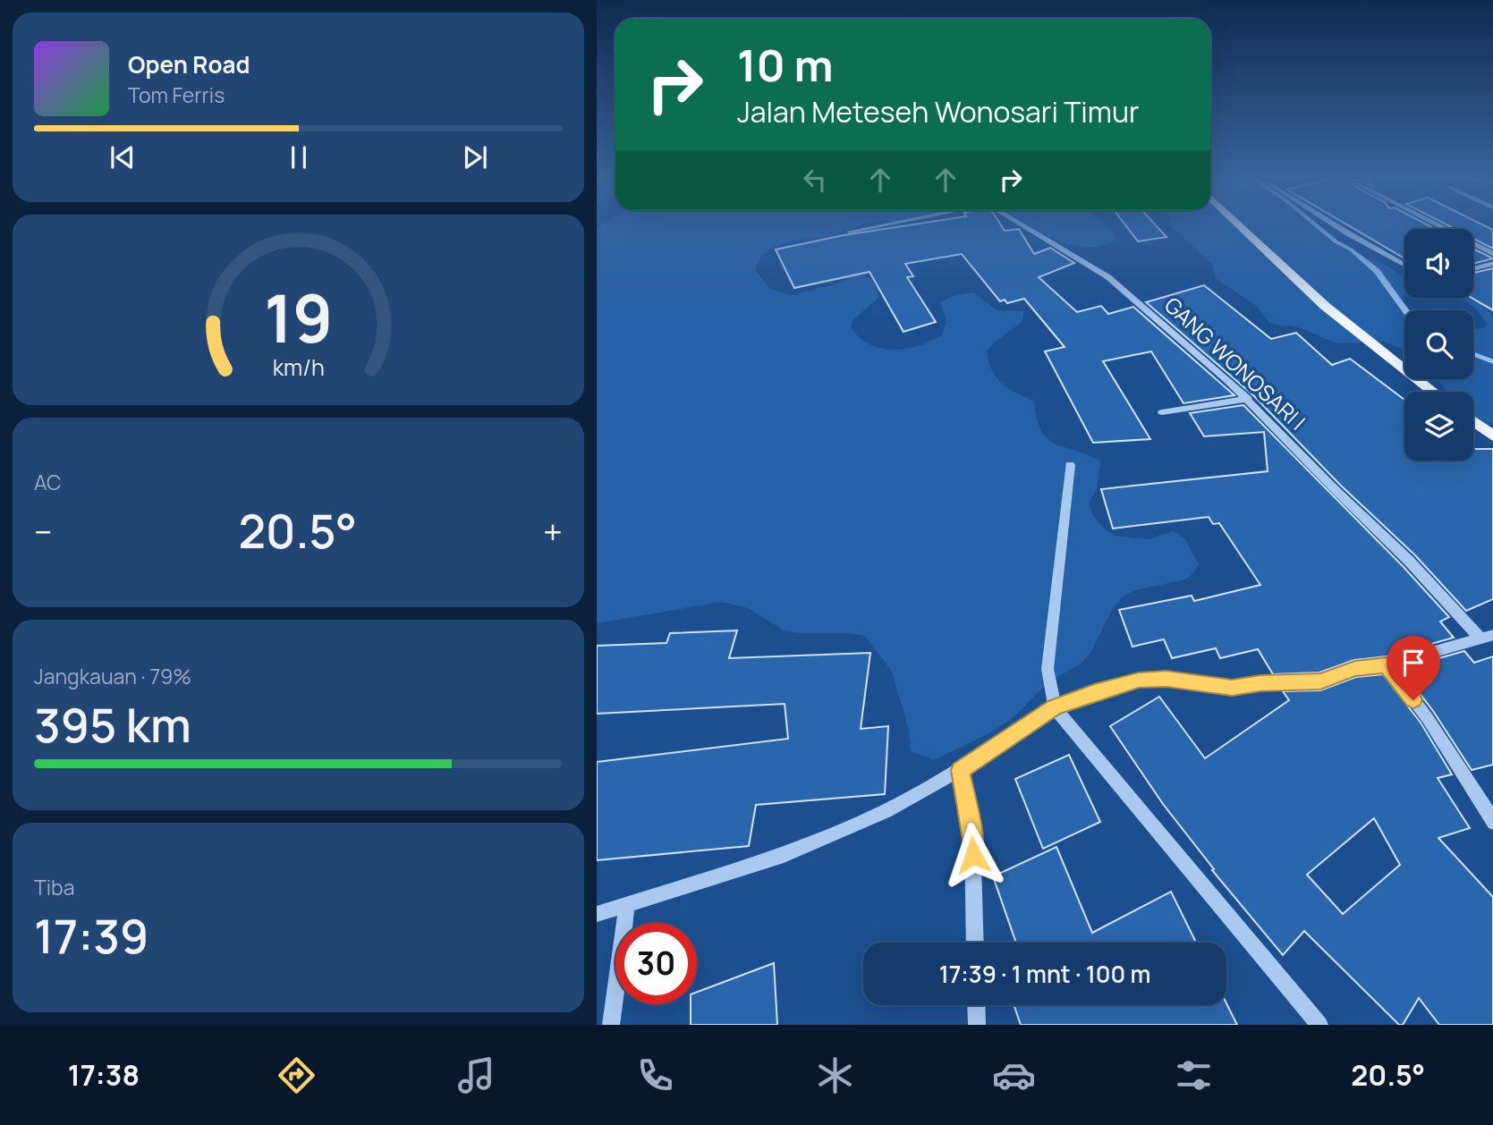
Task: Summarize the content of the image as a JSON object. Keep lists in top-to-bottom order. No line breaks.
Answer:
{"streets":{"street":["GANG WONOSARI I"]},"page":{"turn":["10 m","Jalan Meteseh Wonosari Timur"],"song":["Open Road","Tom Ferris"],"tile":["AC",["Jangkauan · 79%","395 km"],["Tiba","17:39"]],"heat":["−","20.5°","+"],"limit":"30","trip":"17:39 · 1 mnt · 100 m","tabs":["17:38","20.5°"],"gauge":["19","km/h"]}}
